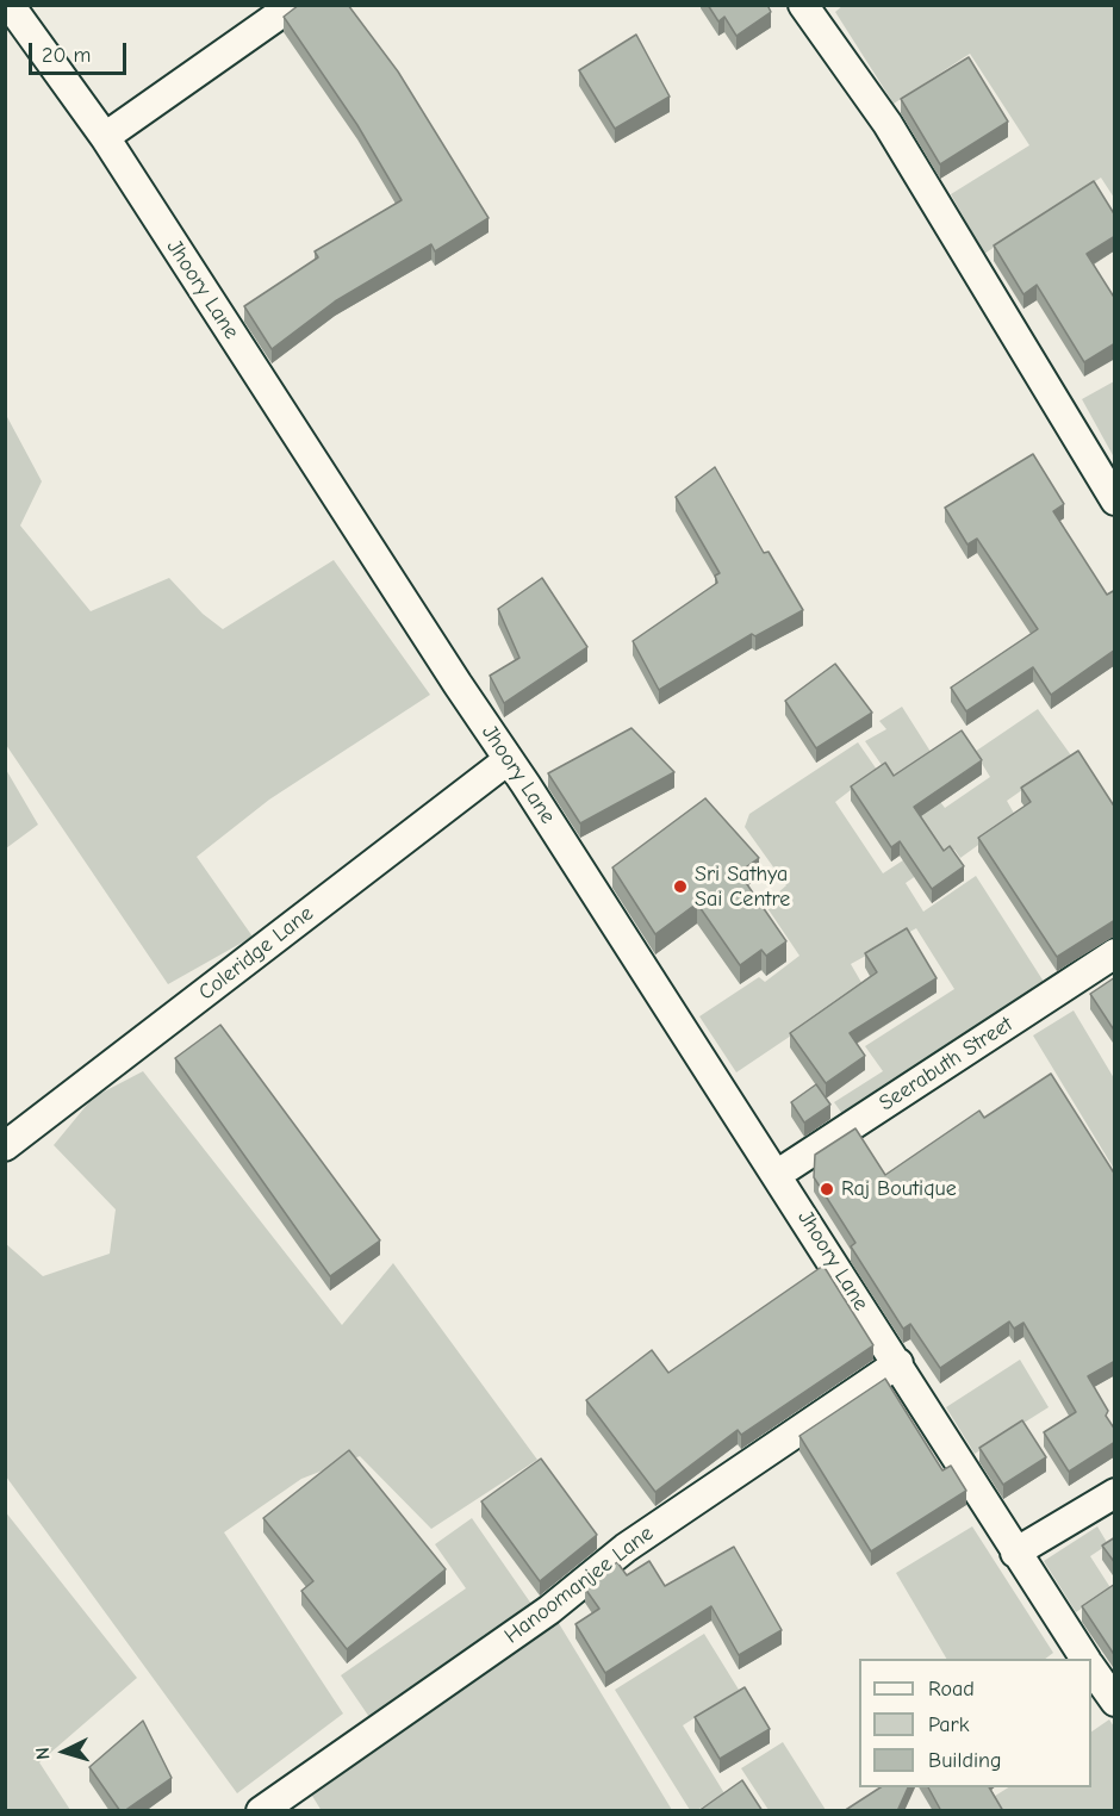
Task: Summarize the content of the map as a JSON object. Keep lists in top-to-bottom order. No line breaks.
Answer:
{"streets":{"street":["Jhoory Lane","Coleridge Lane","Seerabuth Street","Hanoomanjee Lane"]},"crossings":[["Jhoory Lane","Coleridge Lane"],["Jhoory Lane","Seerabuth Street"],["Jhoory Lane","Hanoomanjee Lane"]],"places":["Sri Sathya Sai Centre","Raj Boutique"],"legend":["Road","Park","Building"],"scale_bar":"20 m","north":"left"}
